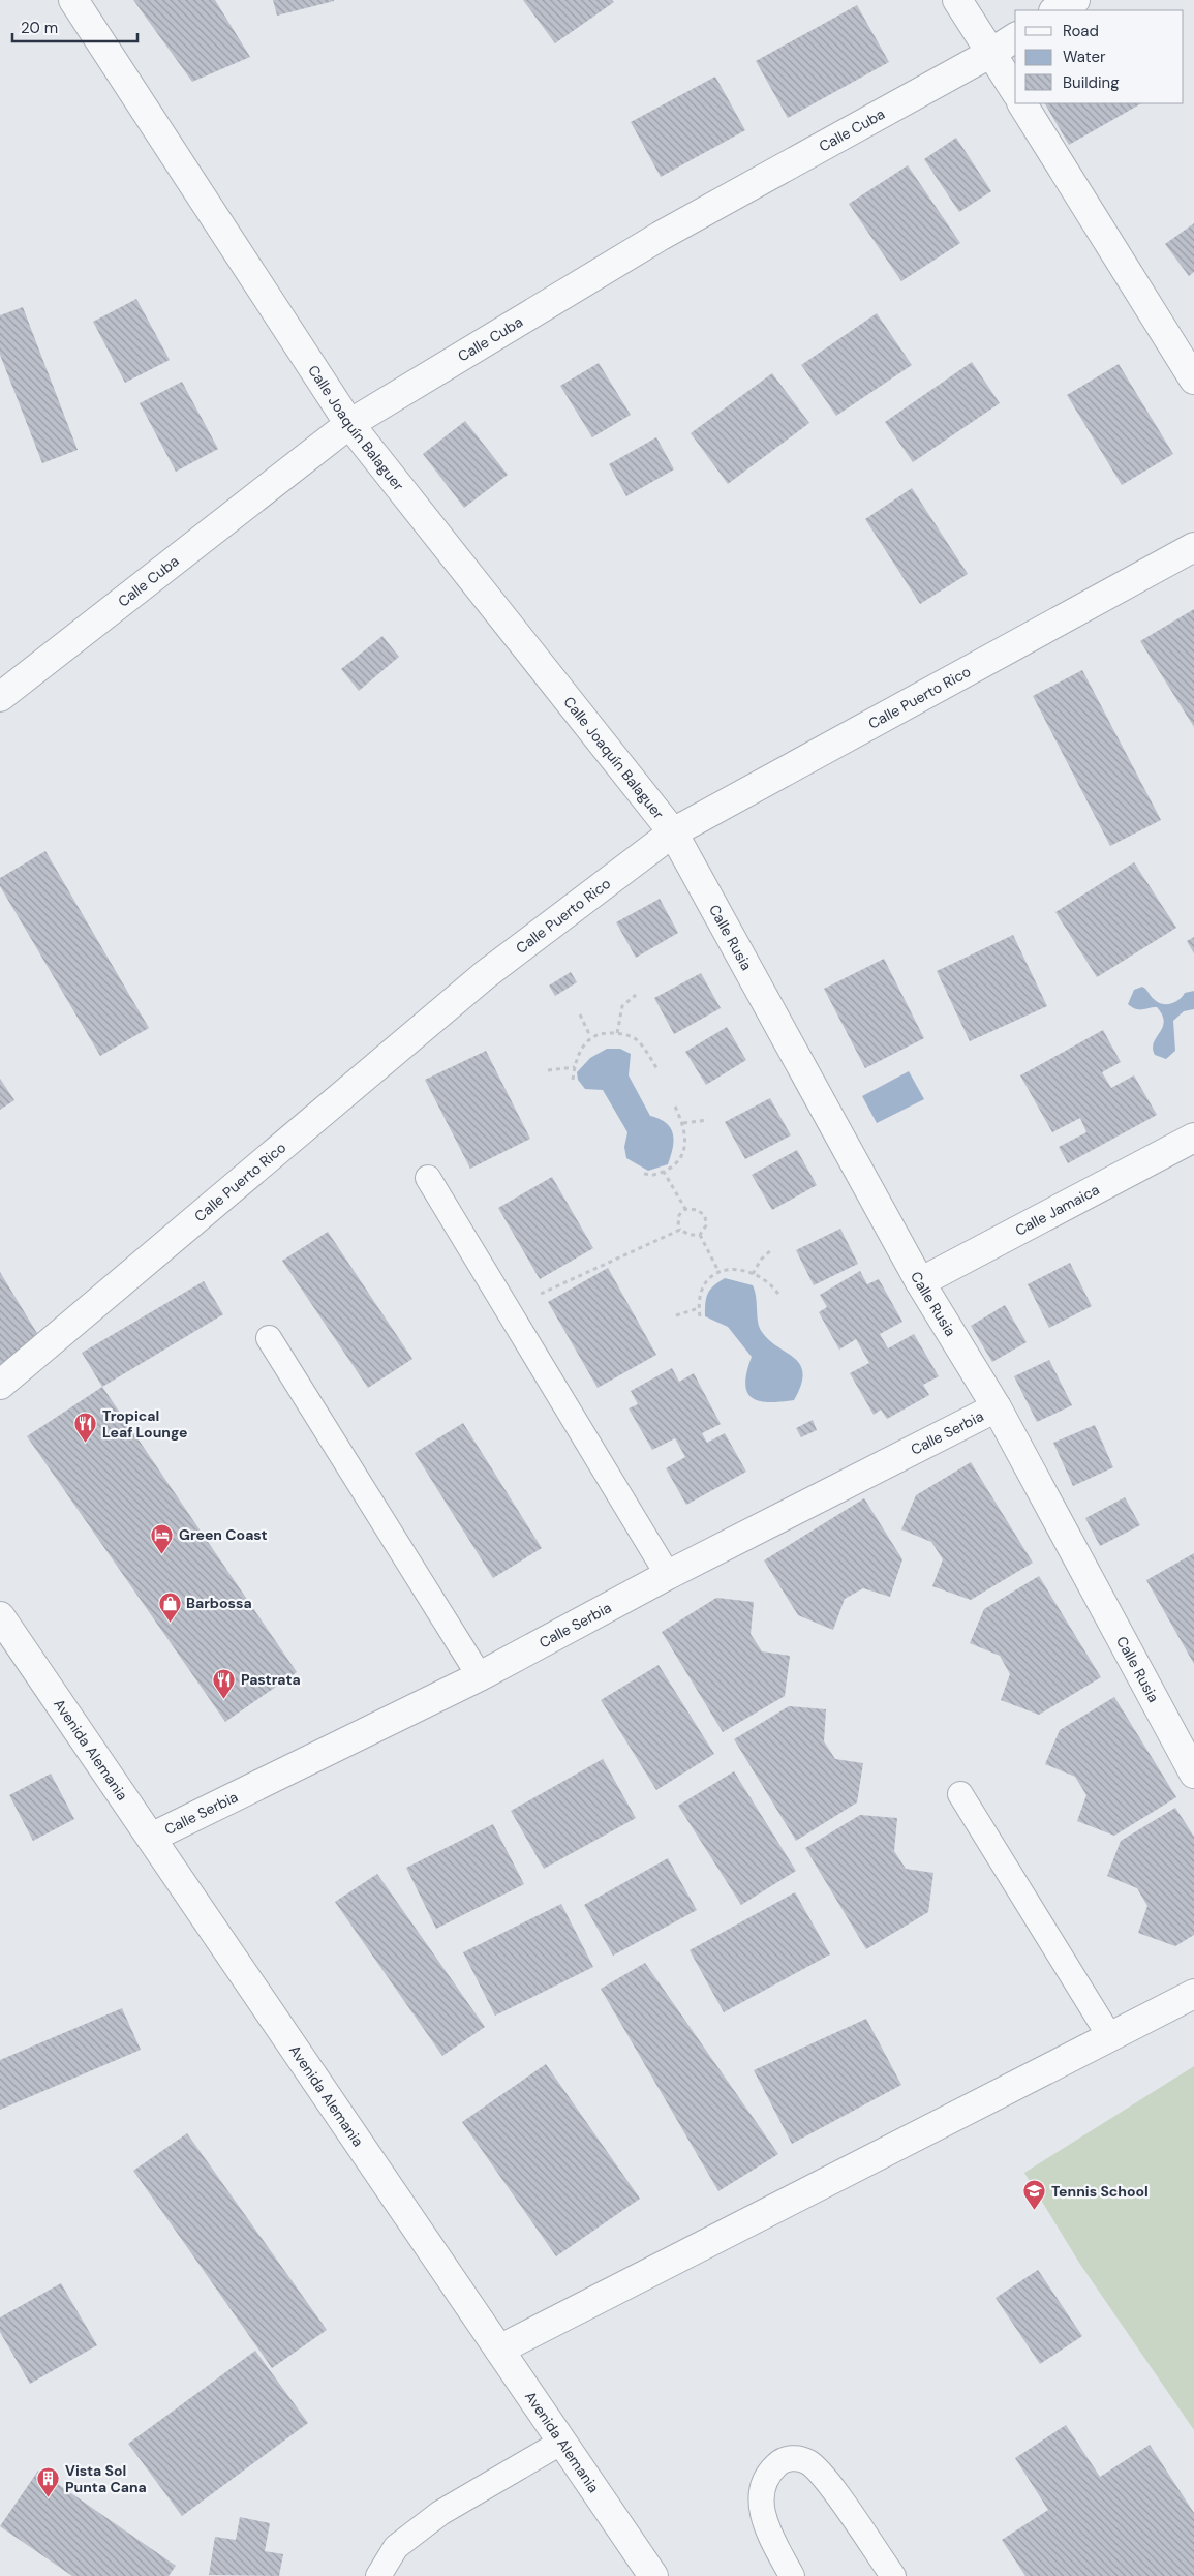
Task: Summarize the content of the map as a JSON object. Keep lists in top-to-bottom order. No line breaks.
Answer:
{"streets":{"street":["Calle Cuba","Calle Joaquín Balaguer","Calle Puerto Rico","Calle Rusia","Calle Jamaica","Calle Serbia","Avenida Alemania"]},"crossings":[["Calle Cuba","Calle Joaquín Balaguer"],["Calle Joaquín Balaguer","Calle Puerto Rico"],["Calle Joaquín Balaguer","Calle Rusia"],["Calle Puerto Rico","Calle Rusia"],["Calle Rusia","Calle Jamaica"],["Calle Rusia","Calle Serbia"],["Calle Serbia","Avenida Alemania"]],"places":{"restaurant":["Tropical Leaf Lounge","Pastrata"],"hotel":["Green Coast"],"shop":["Barbossa"],"school or university":["Tennis School"],"building":["Vista Sol Punta Cana"]},"legend":["Road","Water","Building"],"scale_bar":"20 m"}
